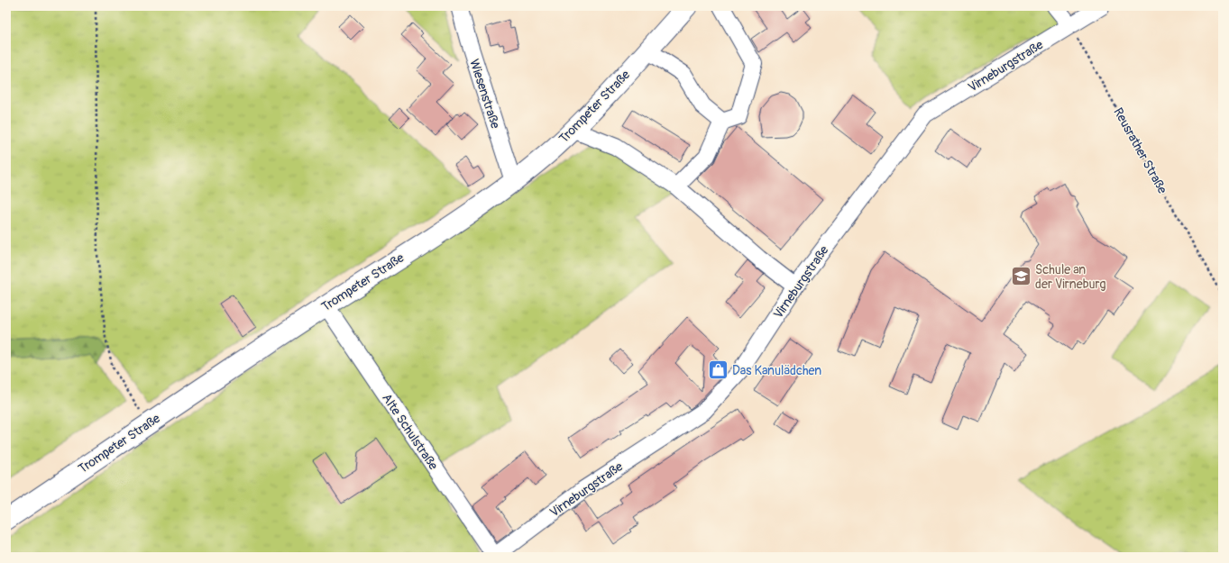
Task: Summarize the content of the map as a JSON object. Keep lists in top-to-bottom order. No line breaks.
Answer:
{"streets":{"main road":["Trompeter Straße"],"street":["Virneburgstraße","Wiesenstraße","Alte Schulstraße"],"path":["Reusrather Straße"]},"crossings":[["Virneburgstraße","Reusrather Straße"],["Virneburgstraße","Alte Schulstraße"],["Wiesenstraße","Trompeter Straße"],["Trompeter Straße","Alte Schulstraße"]],"places":{"school or university":["Schule an der Virneburg"],"shop":["Das Kanulädchen"]}}
